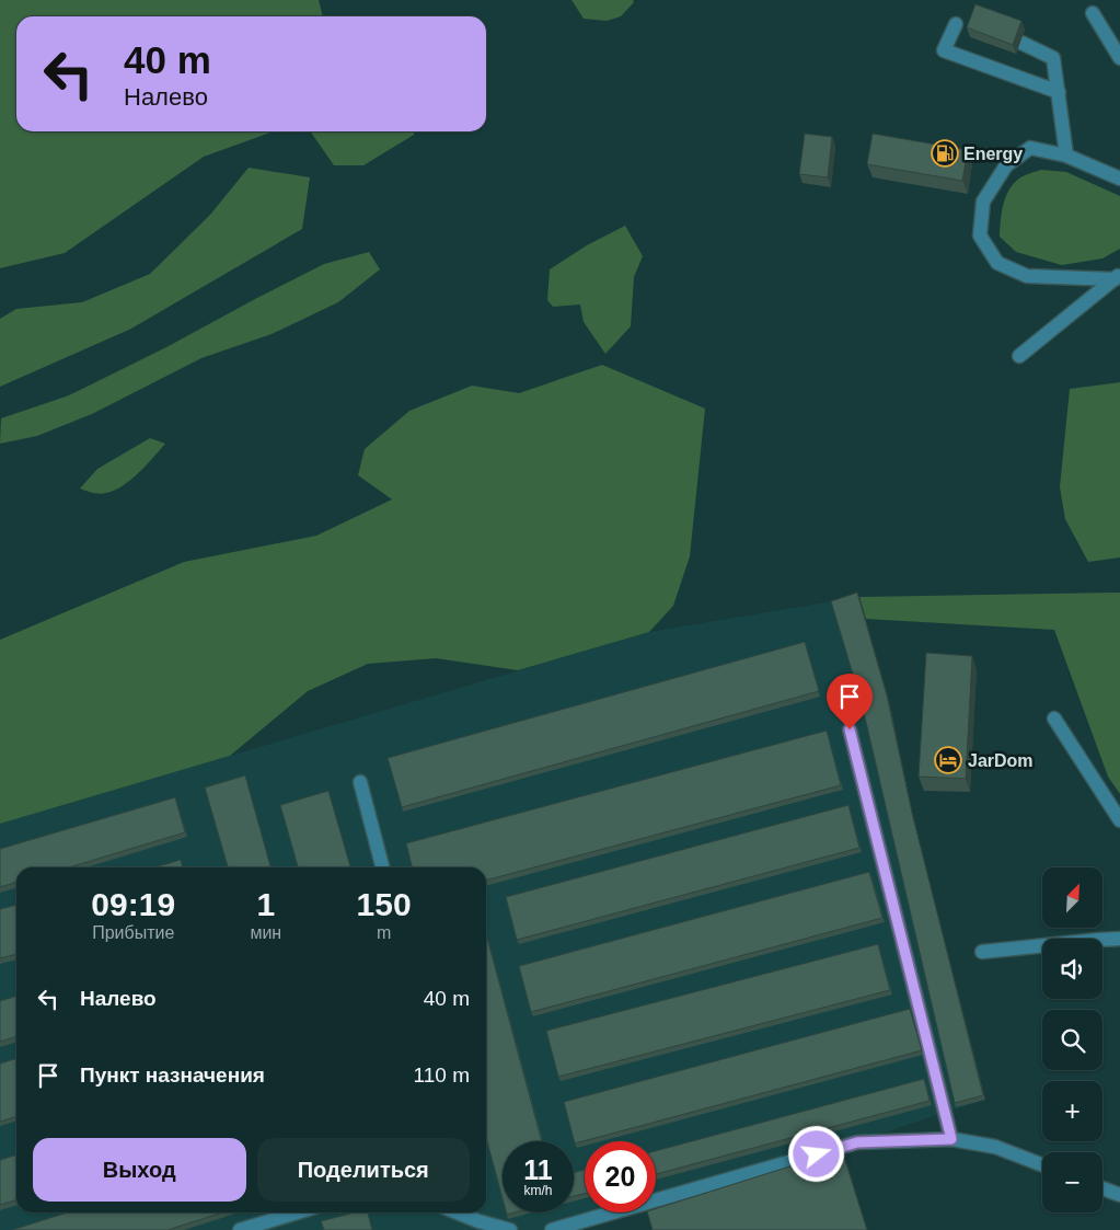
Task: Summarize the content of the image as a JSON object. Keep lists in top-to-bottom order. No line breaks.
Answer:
{"places":{"fuel station":["Energy"],"hotel":["JarDom"]},"north":"top right","page":{"turn":["40 m","Налево"],"map_buttons":["+","−"],"eta":["09:19","Прибытие","1","мин","150","m"],"list":[{"name":"Налево","value":"40 m"},{"name":"Пункт назначения","value":"110 m"}],"buttons":["Выход","Поделиться"],"speed":"11 km/h","limit":"20"}}
